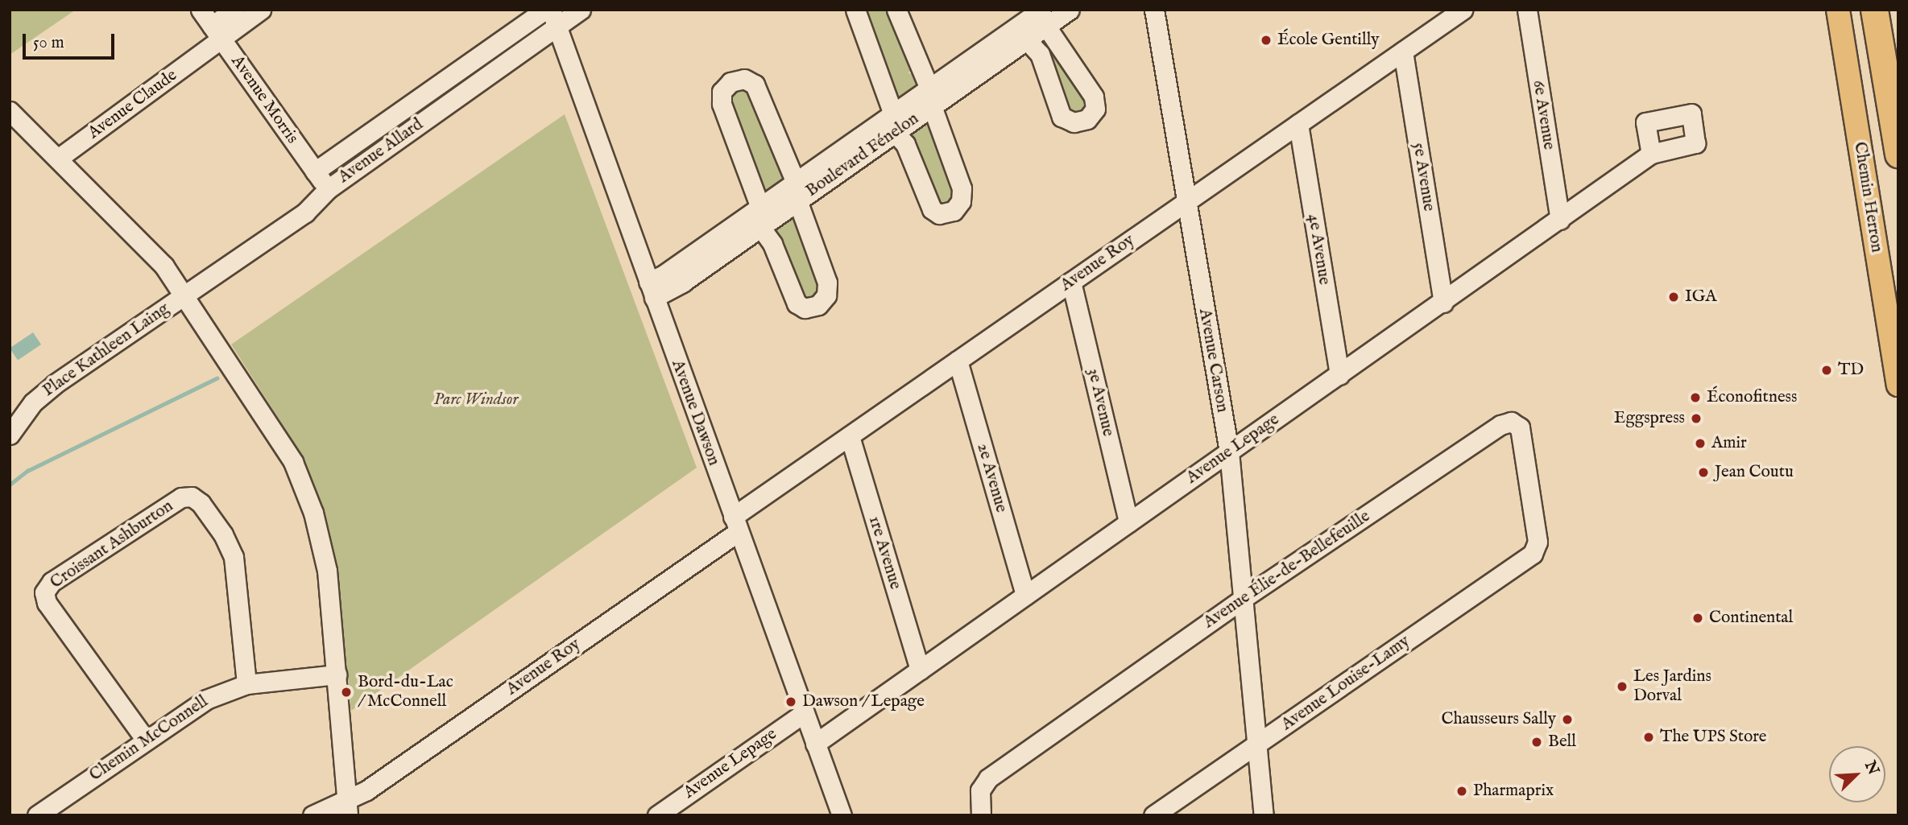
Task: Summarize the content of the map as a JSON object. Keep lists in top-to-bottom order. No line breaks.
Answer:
{"streets":{"main road":["Chemin Herron"],"street":["Avenue Morris","Avenue Claude","6e Avenue","Avenue Allard","Boulevard Fénelon","5e Avenue","4e Avenue","Avenue Roy","Place Kathleen Laing","Avenue Carson","3e Avenue","Avenue Dawson","Avenue Lepage","2e Avenue","Croissant Ashburton","1re Avenue","Avenue Élie-de-Bellefeuille","Avenue Louise-Lamy","Chemin McConnell"]},"crossings":[["Avenue Morris","Avenue Claude"],["Avenue Morris","Avenue Allard"],["6e Avenue","Avenue Lepage"],["Avenue Allard","Place Kathleen Laing"],["Avenue Allard","Avenue Dawson"],["Boulevard Fénelon","Avenue Dawson"],["5e Avenue","Avenue Roy"],["5e Avenue","Avenue Lepage"],["4e Avenue","Avenue Roy"],["4e Avenue","Avenue Lepage"],["Avenue Roy","Avenue Carson"],["Avenue Roy","3e Avenue"],["Avenue Roy","Avenue Dawson"],["Avenue Roy","2e Avenue"],["Avenue Roy","1re Avenue"],["Avenue Carson","Avenue Lepage"],["Avenue Carson","Avenue Élie-de-Bellefeuille"],["Avenue Carson","Avenue Louise-Lamy"],["3e Avenue","Avenue Lepage"],["Avenue Dawson","Avenue Lepage"],["Avenue Lepage","2e Avenue"],["Avenue Lepage","1re Avenue"],["Croissant Ashburton","Chemin McConnell"],["Avenue Élie-de-Bellefeuille","Avenue Louise-Lamy"]],"parks":["Parc Windsor"],"places":["École Gentilly","IGA","TD","Éconofitness","Eggspress","Amir","Jean Coutu","Continental","Les Jardins Dorval","Bord-du-Lac / McConnell","Dawson / Lepage","Chausseurs Sally","The UPS Store","Bell","Pharmaprix"],"scale_bar":"50 m","north":"top right"}
